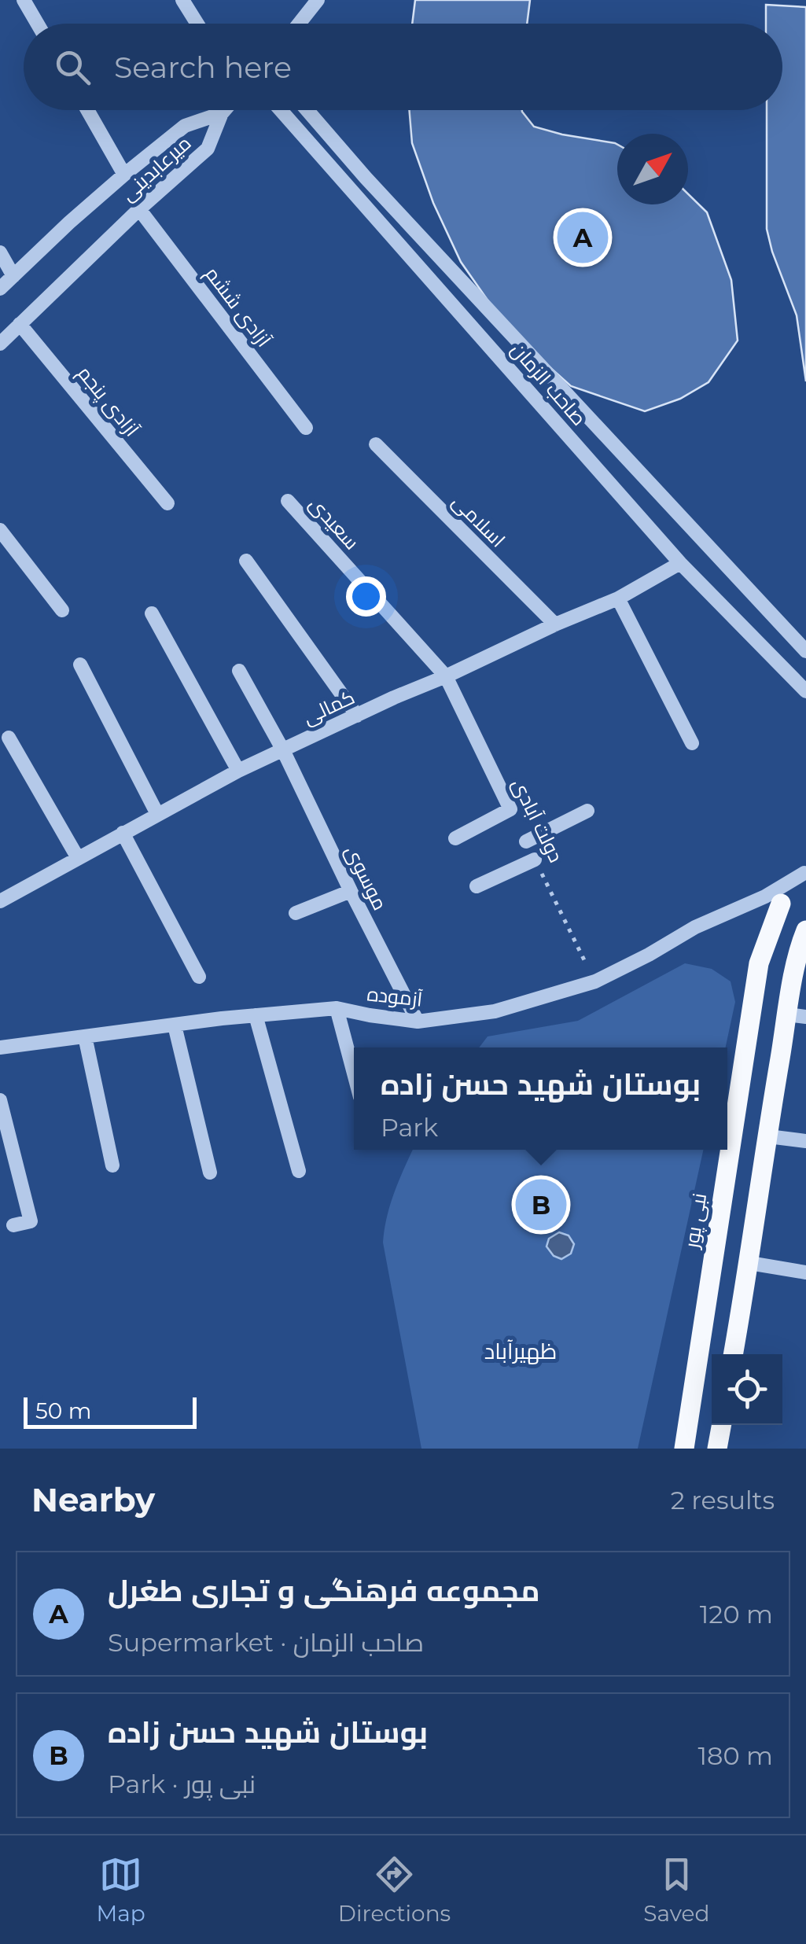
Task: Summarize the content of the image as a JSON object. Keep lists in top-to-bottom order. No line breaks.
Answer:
{"streets":{"main road":["نبی پور"],"street":["میرعابدینی","آزادی ششم","صاحب الزمان","آزادی پنجم","اسلامی","سعیدی","کمالی","دولت آبادی","موسوی","آزموده"]},"crossings":[["میرعابدینی","آزادی ششم"],["میرعابدینی","آزادی پنجم"],["صاحب الزمان","کمالی"],["اسلامی","کمالی"],["سعیدی","کمالی"],["سعیدی","دولت آبادی"],["کمالی","دولت آبادی"],["کمالی","موسوی"],["دولت آبادی","آزموده"],["موسوی","آزموده"],["آزموده","نبی پور"]],"districts":["ظهیرآباد"],"scale_bar":"50 m","north":"top right","page":{"search":"Search here","pins":["A","B"],"popup":["بوستان شهید حسن زاده","Park"],"scale":"50 m","heading":["Nearby","2 results"],"list":[{"mark":"A","name":"مجموعه فرهنگی و تجاری طغرل","note":"Supermarket · صاحب الزمان","value":"120 m"},{"mark":"B","name":"بوستان شهید حسن زاده","note":"Park · نبی پور","value":"180 m"}],"nav":["Map","Directions","Saved"]}}
